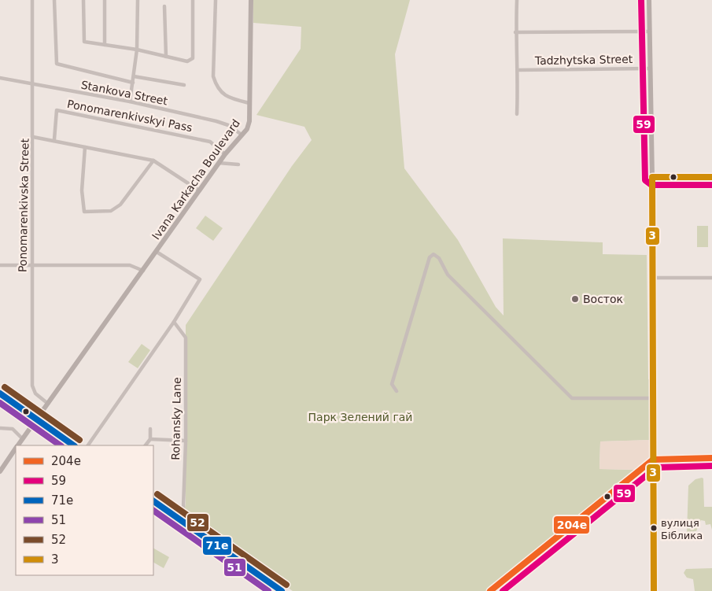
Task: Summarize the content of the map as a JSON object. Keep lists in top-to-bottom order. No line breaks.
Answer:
{"streets":{"street":["Tadzhytska Street","Stankova Street","Ponomarenkivskyi Pass","Ivana Karkacha Boulevard","Ponomarenkivska Street","Rohansky Lane"]},"crossings":[["Stankova Street","Ivana Karkacha Boulevard"],["Stankova Street","Ponomarenkivska Street"],["Ponomarenkivskyi Pass","Ivana Karkacha Boulevard"],["Ivana Karkacha Boulevard","Ponomarenkivska Street"],["Ivana Karkacha Boulevard","Rohansky Lane"]],"parks":["Парк Зелений гай"],"places":["Восток","вулиця Біблика"],"lines":["transit line 59","transit line 3","transit line 52","transit line 71е","transit line 51","transit line 204е"],"legend":["204е","59","71е","51","52","3"]}
